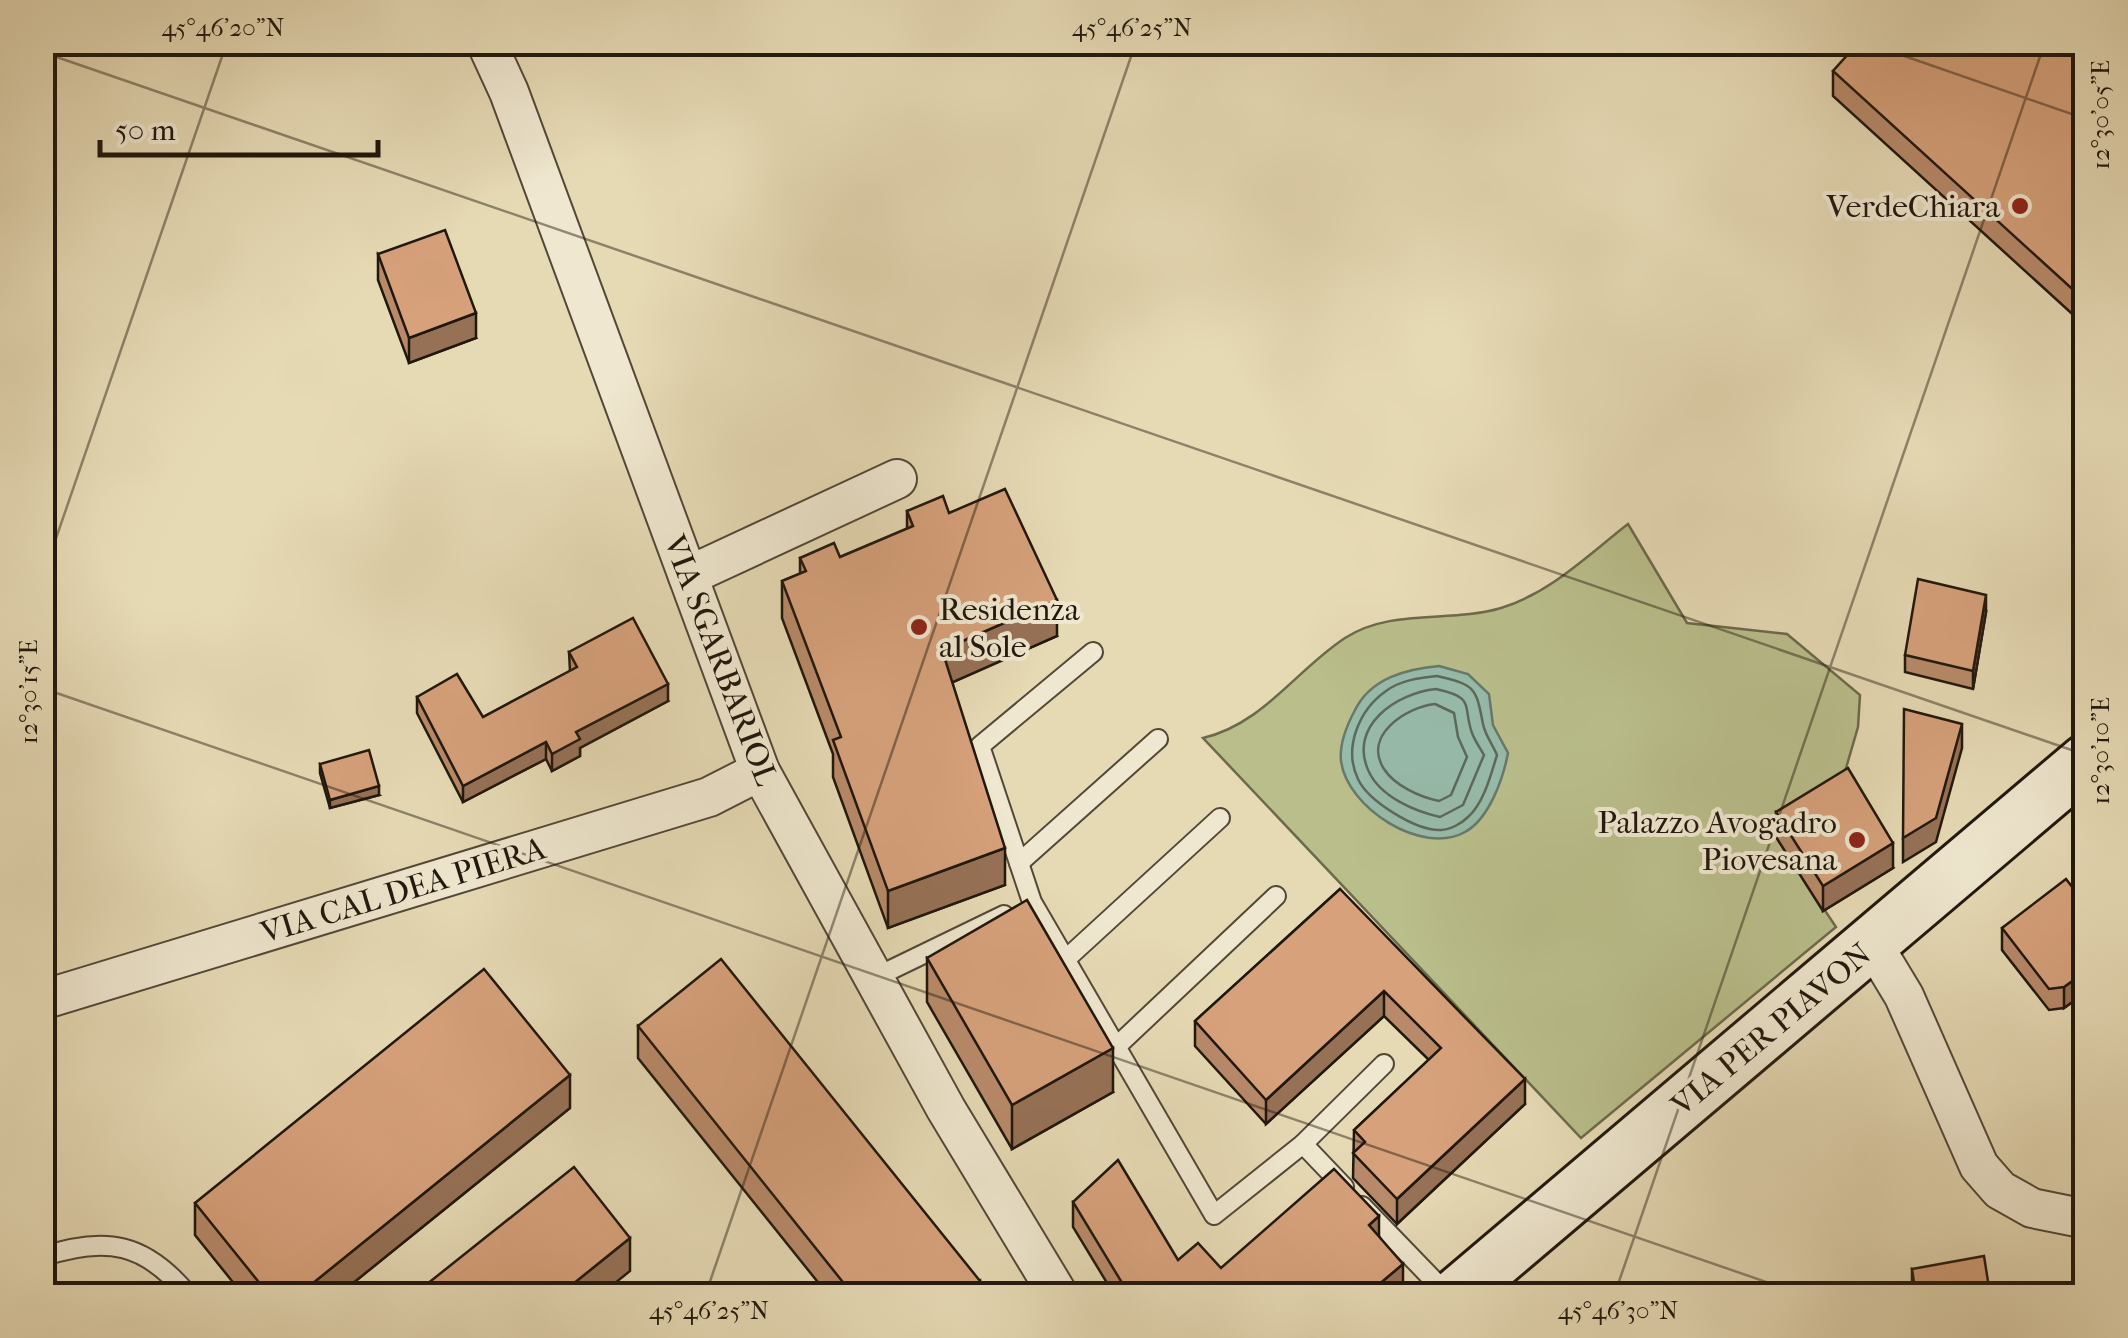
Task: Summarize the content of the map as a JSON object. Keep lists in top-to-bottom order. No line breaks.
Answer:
{"streets":{"street":["VIA SGARBARIOL","VIA CAL DEA PIERA","VIA PER PIAVON"]},"crossings":[["VIA SGARBARIOL","VIA CAL DEA PIERA"]],"places":["VerdeChiara","Residenza al Sole","Palazzo Avogadro Piovesana"],"scale_bar":"50 m","coordinates":["45°46'20\"N","45°46'25\"N","12°30'05\"E","12°30'15\"E","12°30'10\"E","45°46'30\"N"]}
